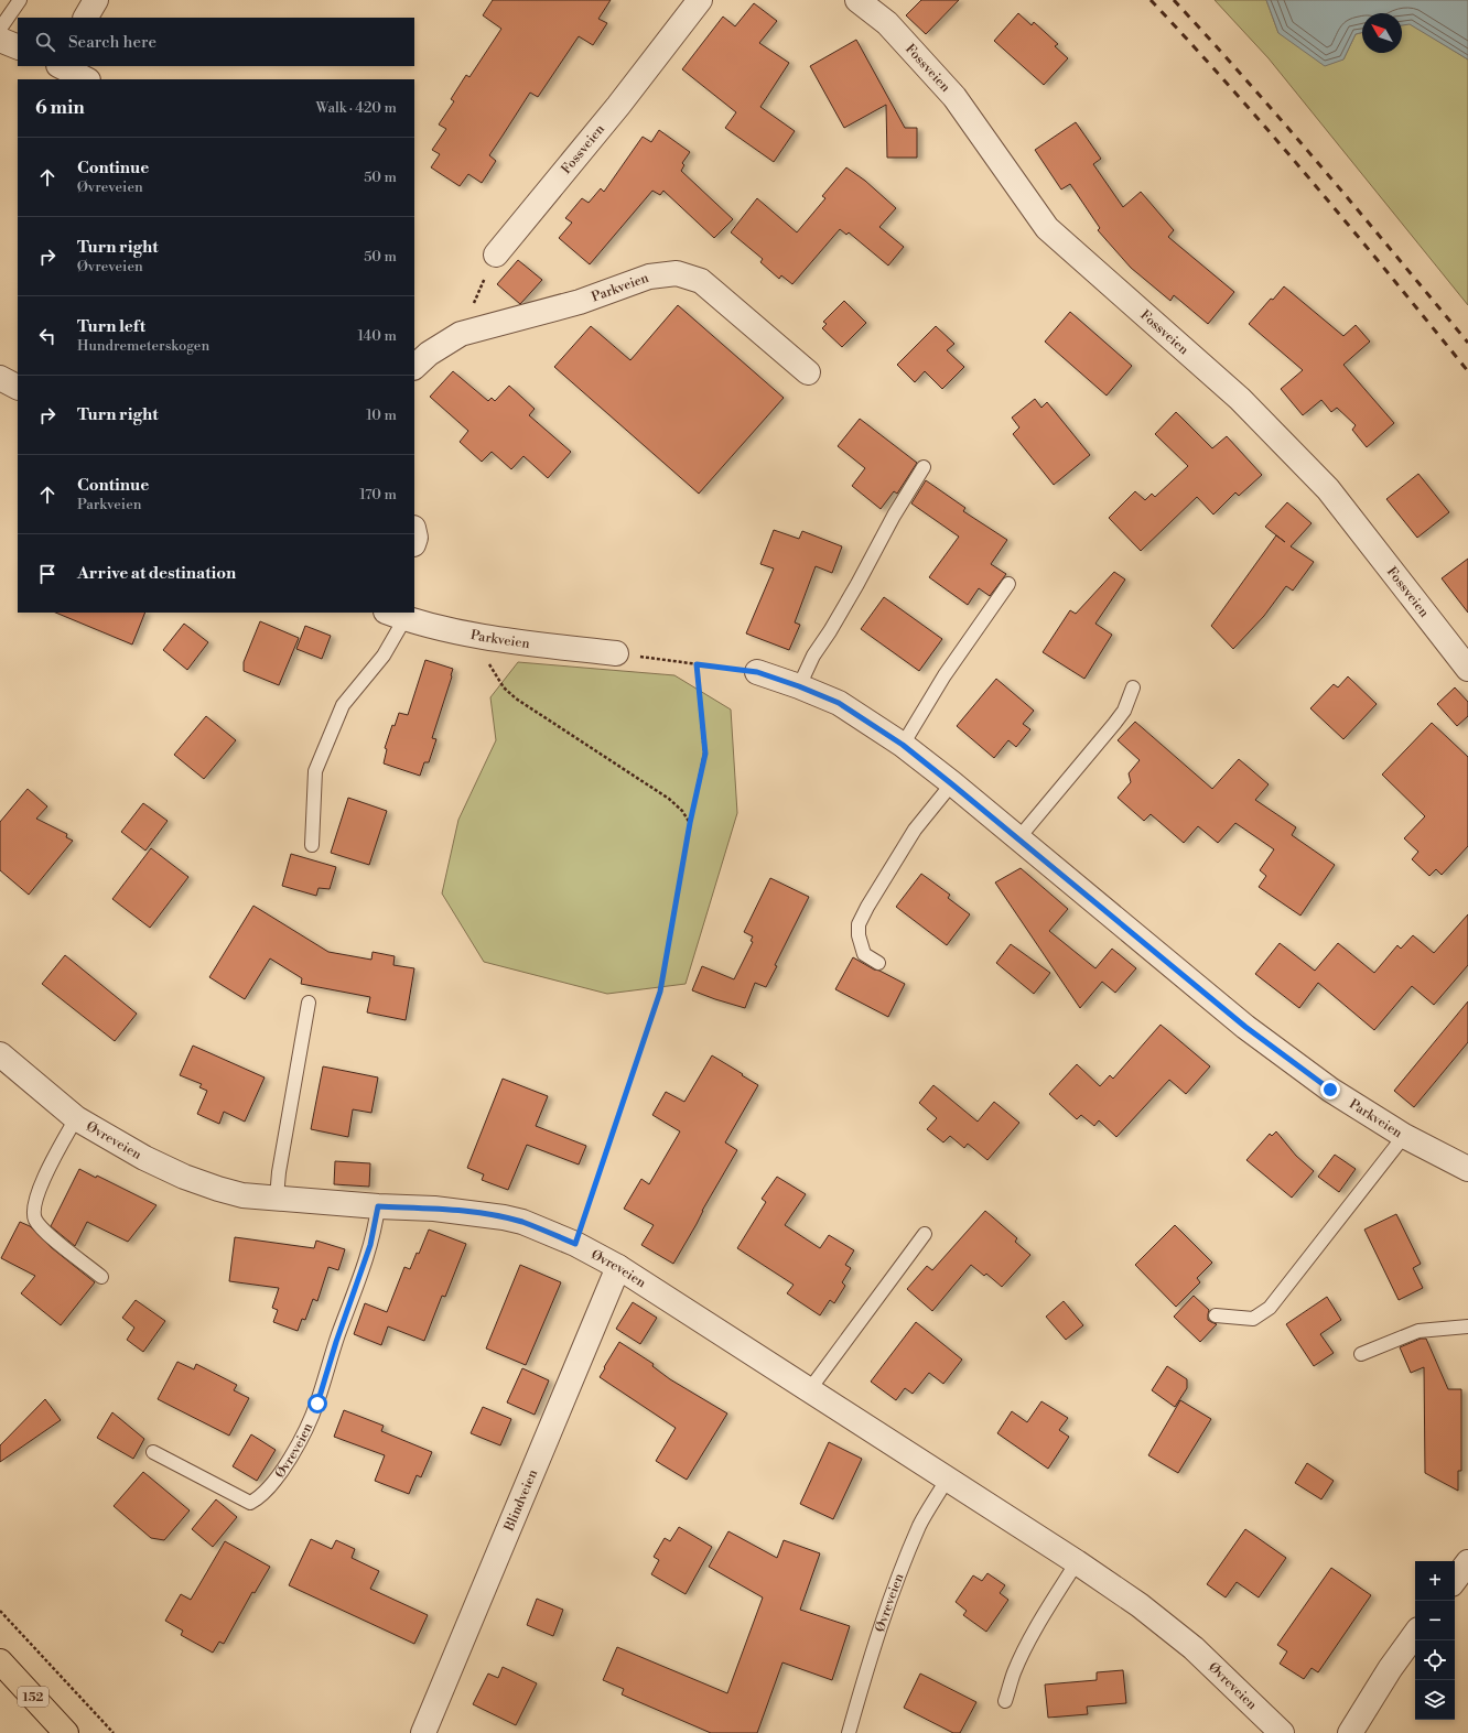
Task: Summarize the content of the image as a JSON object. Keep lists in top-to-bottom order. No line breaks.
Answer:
{"streets":{"main road":["152"],"street":["Fossveien","Parkveien","Øvreveien","Blindveien"]},"crossings":[["Øvreveien","Blindveien"]],"north":"top left","page":{"search":"Search here","heading":["6 min","Walk · 420 m"],"list":[["Continue","Øvreveien","50 m"],["Turn right","Øvreveien","50 m"],["Turn left","Hundremeterskogen","140 m"],["Turn right","10 m"],["Continue","Parkveien","170 m"],"Arrive at destination"],"map_buttons":["+","−"]}}
